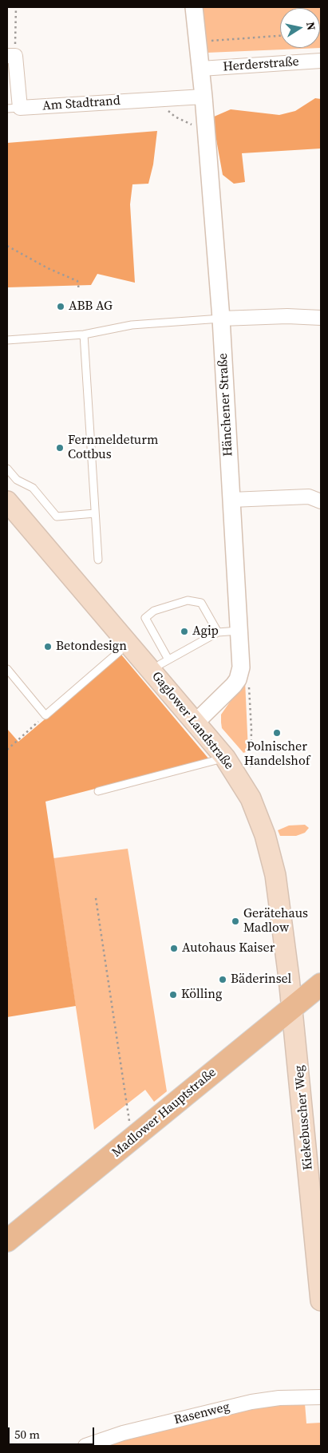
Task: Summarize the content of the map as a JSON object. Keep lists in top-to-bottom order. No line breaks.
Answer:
{"streets":{"main road":["Gaglower Landstraße","Madlower Hauptstraße","Kiekebuscher Weg"],"street":["Herderstraße","Am Stadtrand","Hänchener Straße","Rasenweg"]},"crossings":[["Herderstraße","Hänchener Straße"],["Am Stadtrand","Hänchener Straße"],["Hänchener Straße","Gaglower Landstraße"],["Gaglower Landstraße","Madlower Hauptstraße"],["Gaglower Landstraße","Kiekebuscher Weg"],["Madlower Hauptstraße","Kiekebuscher Weg"]],"places":["ABB AG","Fernmeldeturm Cottbus","Agip","Betondesign","Polnischer Handelshof","Gerätehaus Madlow","Autohaus Kaiser","Bäderinsel","Kölling"],"scale_bar":"50 m","north":"right"}
